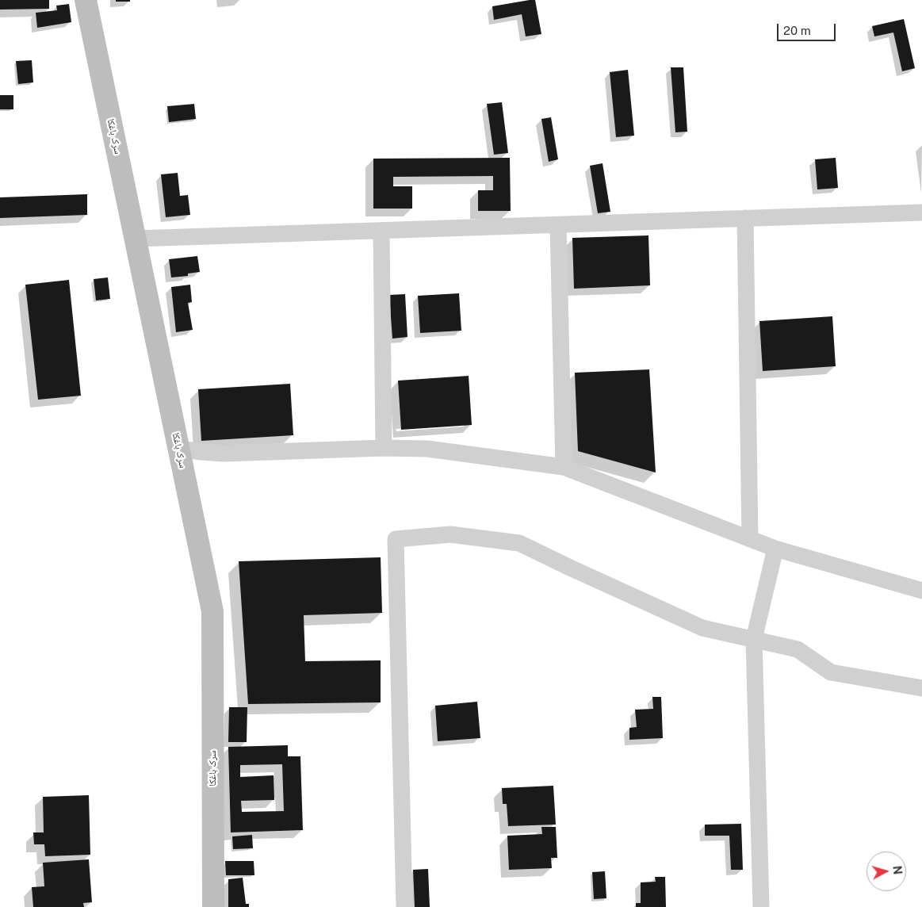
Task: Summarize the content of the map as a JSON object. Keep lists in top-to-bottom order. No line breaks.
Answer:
{"streets":{"street":["سرک باغکا"]},"scale_bar":"20 m","north":"right"}
